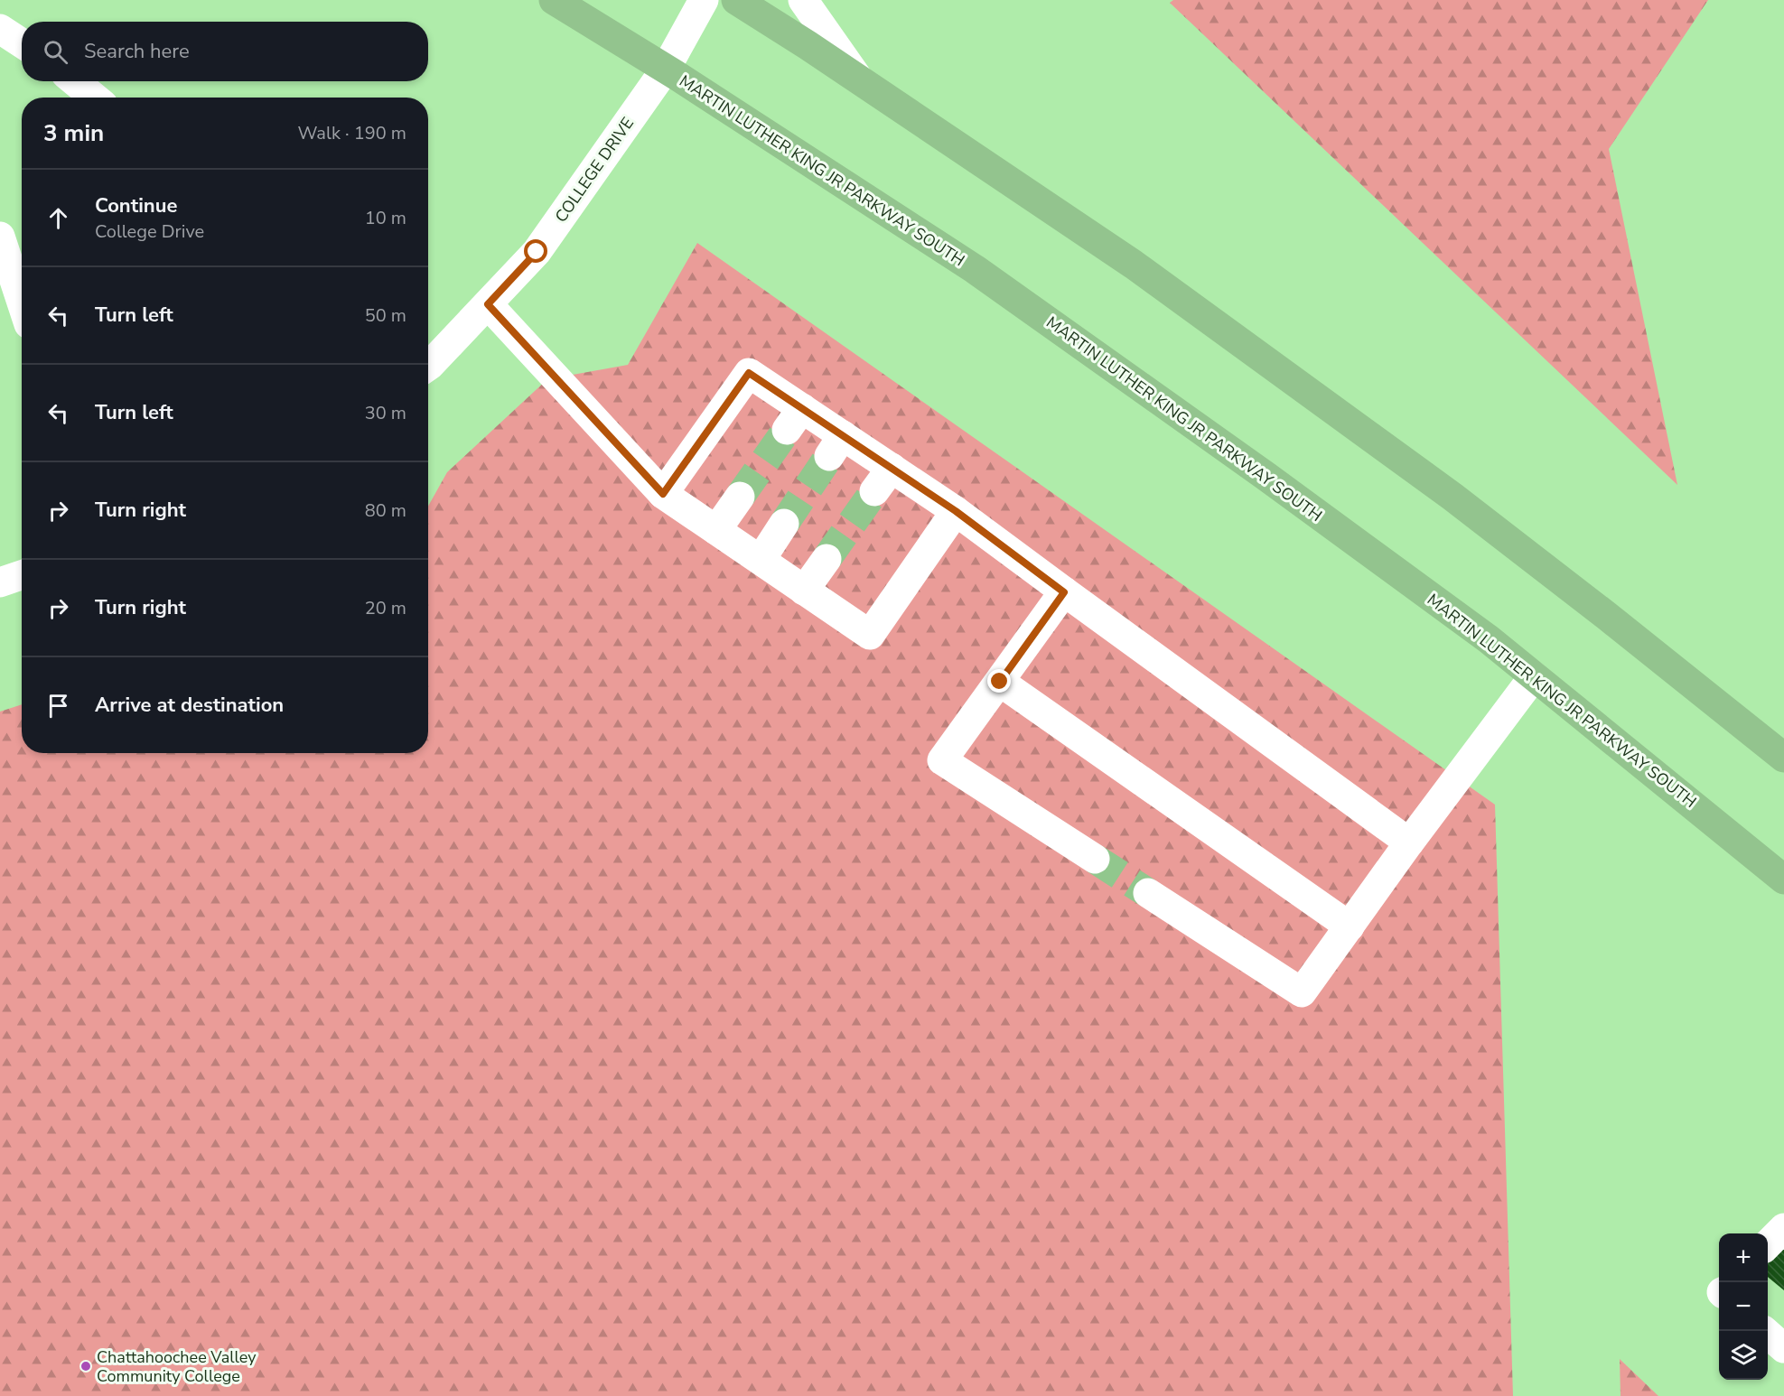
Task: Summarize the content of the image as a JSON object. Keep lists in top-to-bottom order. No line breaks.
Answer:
{"streets":{"highway":["MARTIN LUTHER KING JR PARKWAY SOUTH"],"street":["COLLEGE DRIVE"]},"crossings":[["COLLEGE DRIVE","MARTIN LUTHER KING JR PARKWAY SOUTH"]],"places":["Chattahoochee Valley Community College"],"page":{"search":"Search here","heading":["3 min","Walk · 190 m"],"list":[["Continue","College Drive","10 m"],["Turn left","50 m"],["Turn left","30 m"],["Turn right","80 m"],["Turn right","20 m"],"Arrive at destination"],"map_buttons":["+","−"]}}
